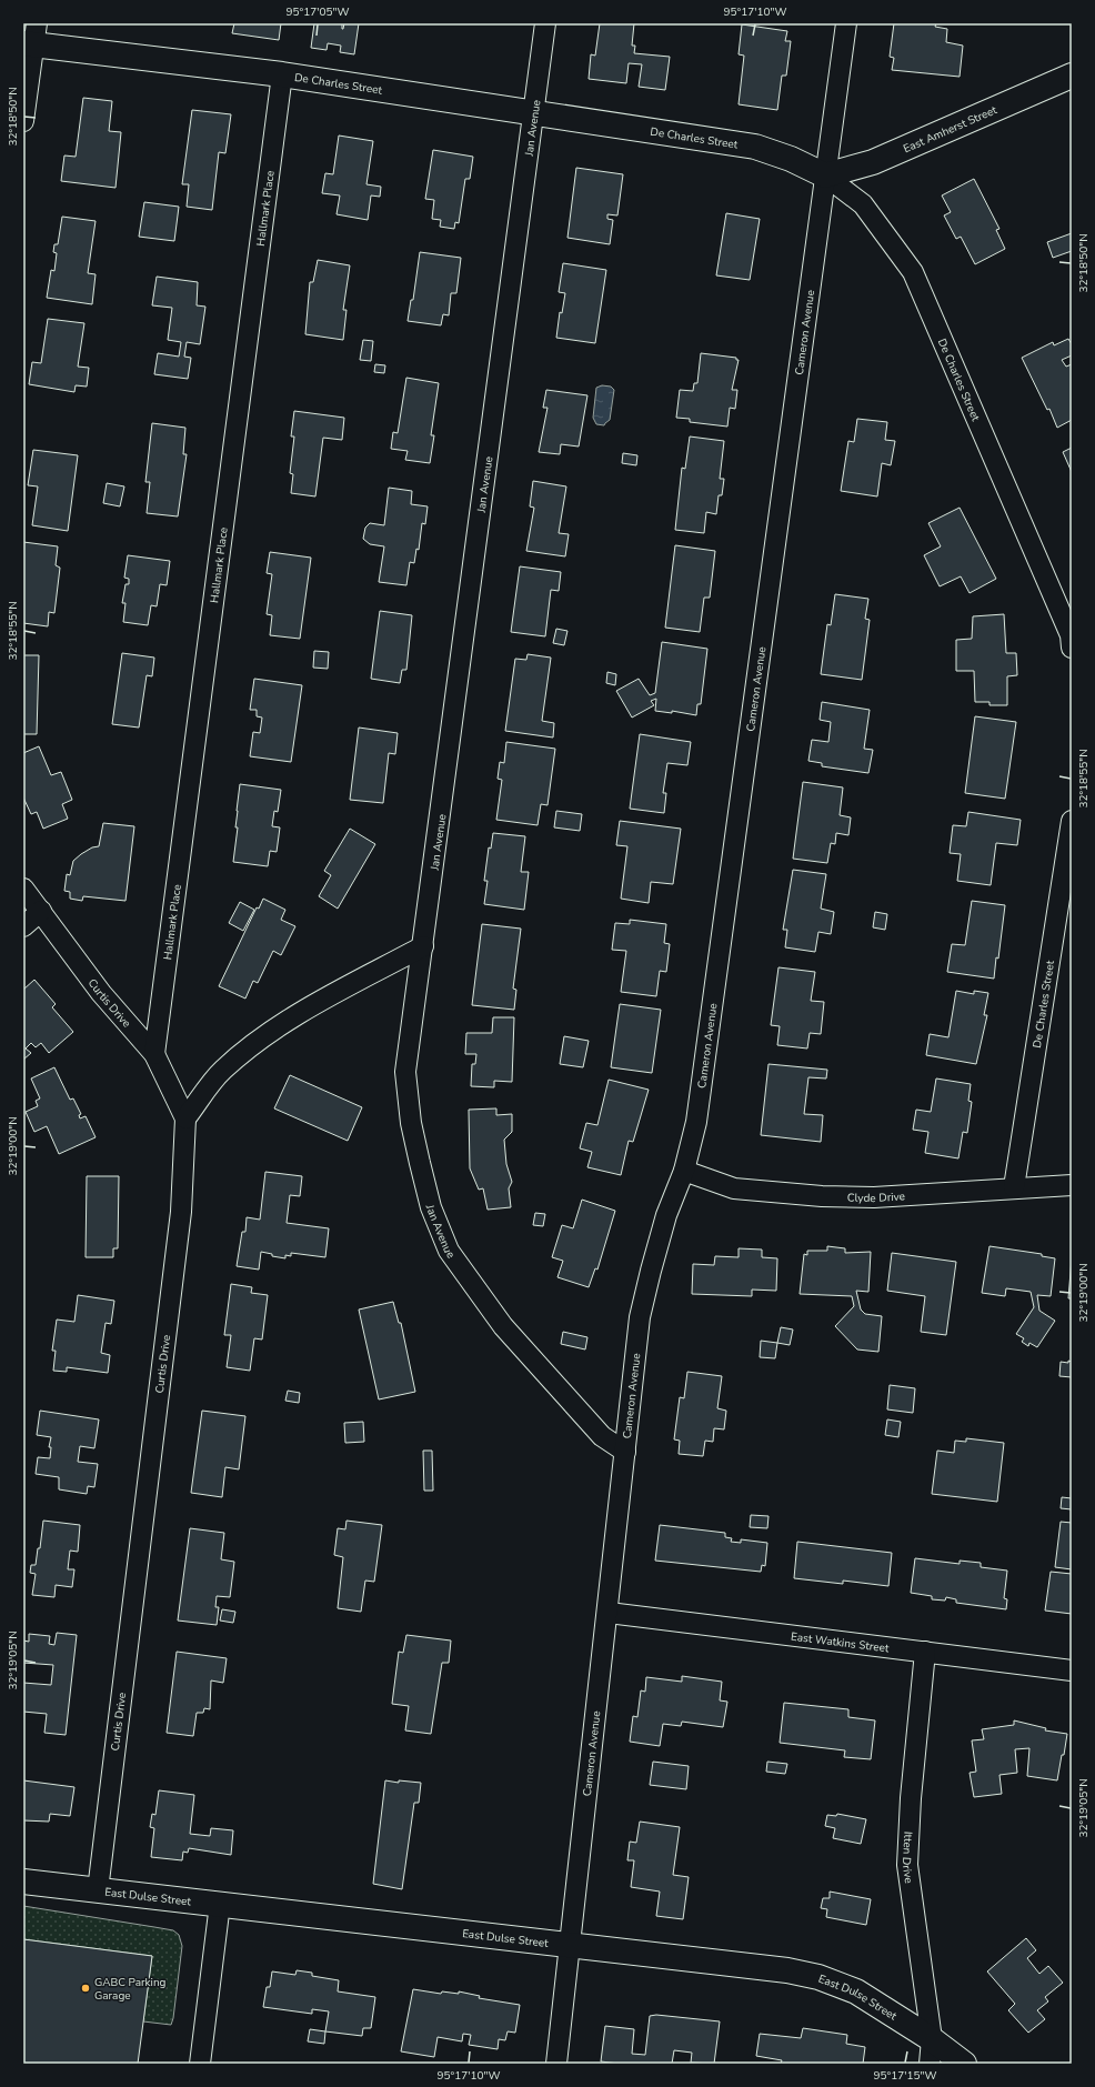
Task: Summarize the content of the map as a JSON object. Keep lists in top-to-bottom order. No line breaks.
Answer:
{"streets":{"street":["De Charles Street","Jan Avenue","East Amherst Street","Hallmark Place","Cameron Avenue","Curtis Drive","Clyde Drive","East Watkins Street","Itten Drive","East Dulse Street"]},"crossings":[["De Charles Street","Jan Avenue"],["De Charles Street","East Amherst Street"],["De Charles Street","Hallmark Place"],["De Charles Street","Cameron Avenue"],["De Charles Street","Clyde Drive"],["Jan Avenue","Cameron Avenue"],["East Amherst Street","Cameron Avenue"],["Hallmark Place","Curtis Drive"],["Cameron Avenue","Clyde Drive"],["Cameron Avenue","East Watkins Street"],["Cameron Avenue","East Dulse Street"],["Curtis Drive","East Dulse Street"],["East Watkins Street","Itten Drive"],["Itten Drive","East Dulse Street"]],"places":["GABC Parking Garage"],"coordinates":["95°17'05\"W","95°17'10\"W","32°18'50\"N","32°18'55\"N","32°19'00\"N","32°19'05\"N","95°17'15\"W"]}
